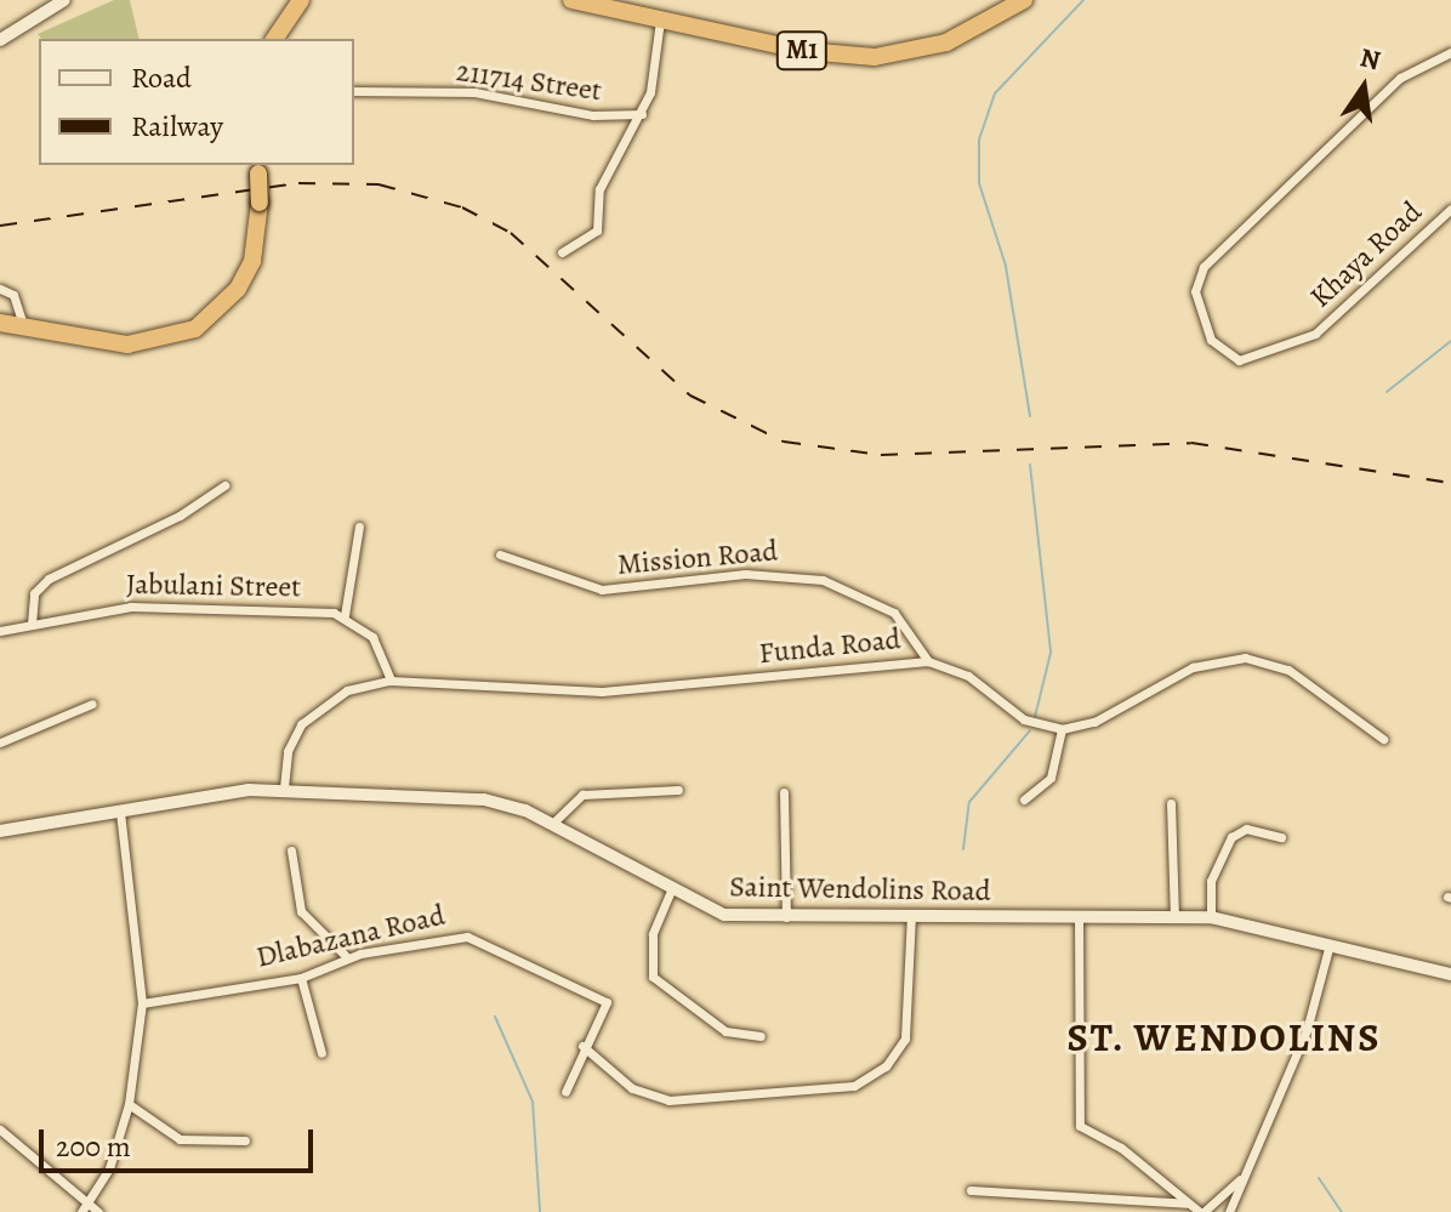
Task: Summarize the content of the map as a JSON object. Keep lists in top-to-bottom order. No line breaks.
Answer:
{"streets":{"highway":["M1"],"street":["211714 Street","Khaya Road","Mission Road","Jabulani Street","Funda Road","Saint Wendolins Road","Dlabazana Road"]},"crossings":[["Mission Road","Funda Road"],["Funda Road","Saint Wendolins Road"]],"districts":["ST. WENDOLINS"],"legend":["Road","Railway"],"scale_bar":"200 m","north":"top"}
